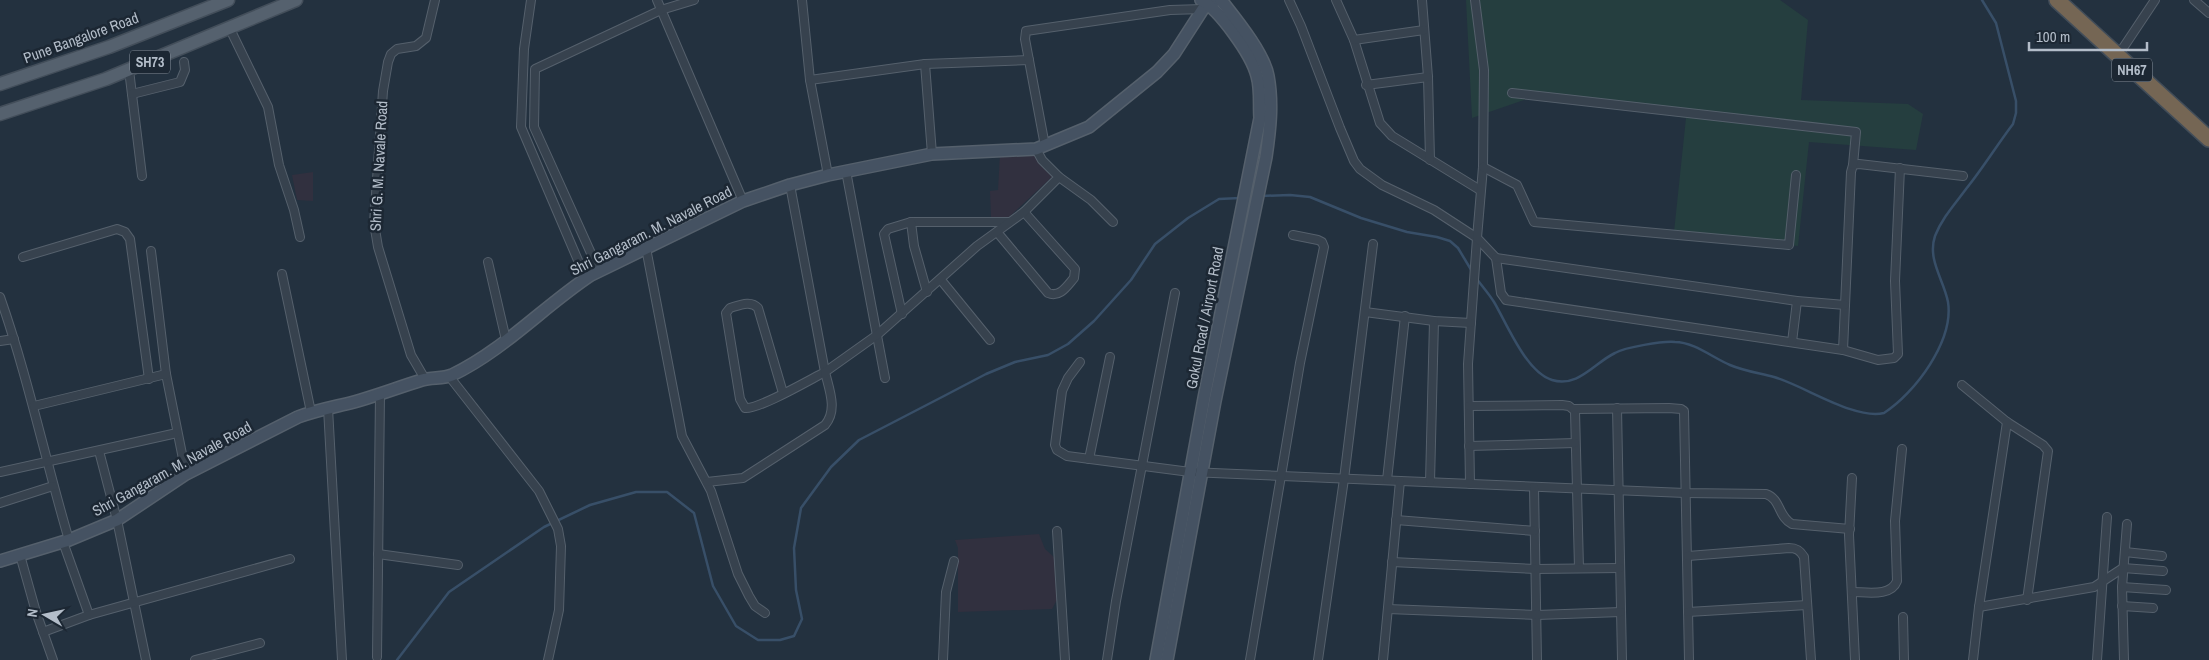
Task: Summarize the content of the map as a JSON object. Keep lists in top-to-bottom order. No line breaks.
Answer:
{"streets":{"highway":["NH67"],"main road":["Pune Bangalore Road","SH73","Shri Gangaram. M. Navale Road","Gokul Road / Airport Road"],"street":["Shri G. M. Navale Road"]},"crossings":[["Shri G. M. Navale Road","Shri Gangaram. M. Navale Road"],["Shri Gangaram. M. Navale Road","Gokul Road / Airport Road"]],"scale_bar":"100 m","north":"left"}
